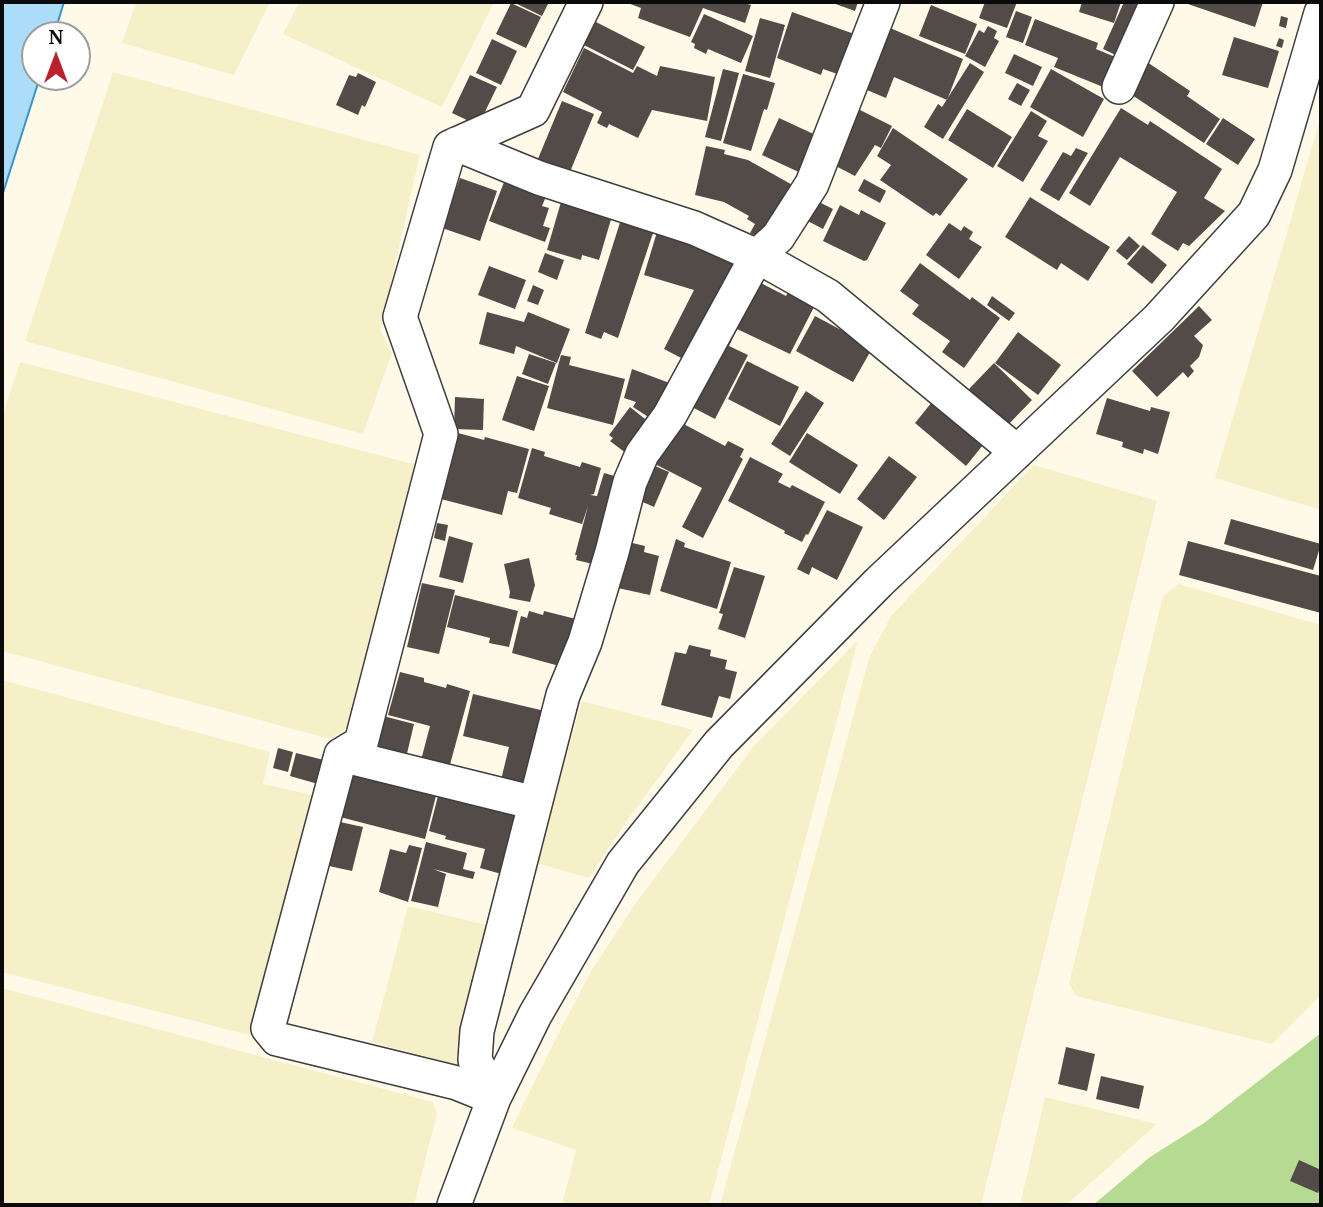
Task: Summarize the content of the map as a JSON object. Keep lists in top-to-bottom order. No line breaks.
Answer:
{"north":"top"}
